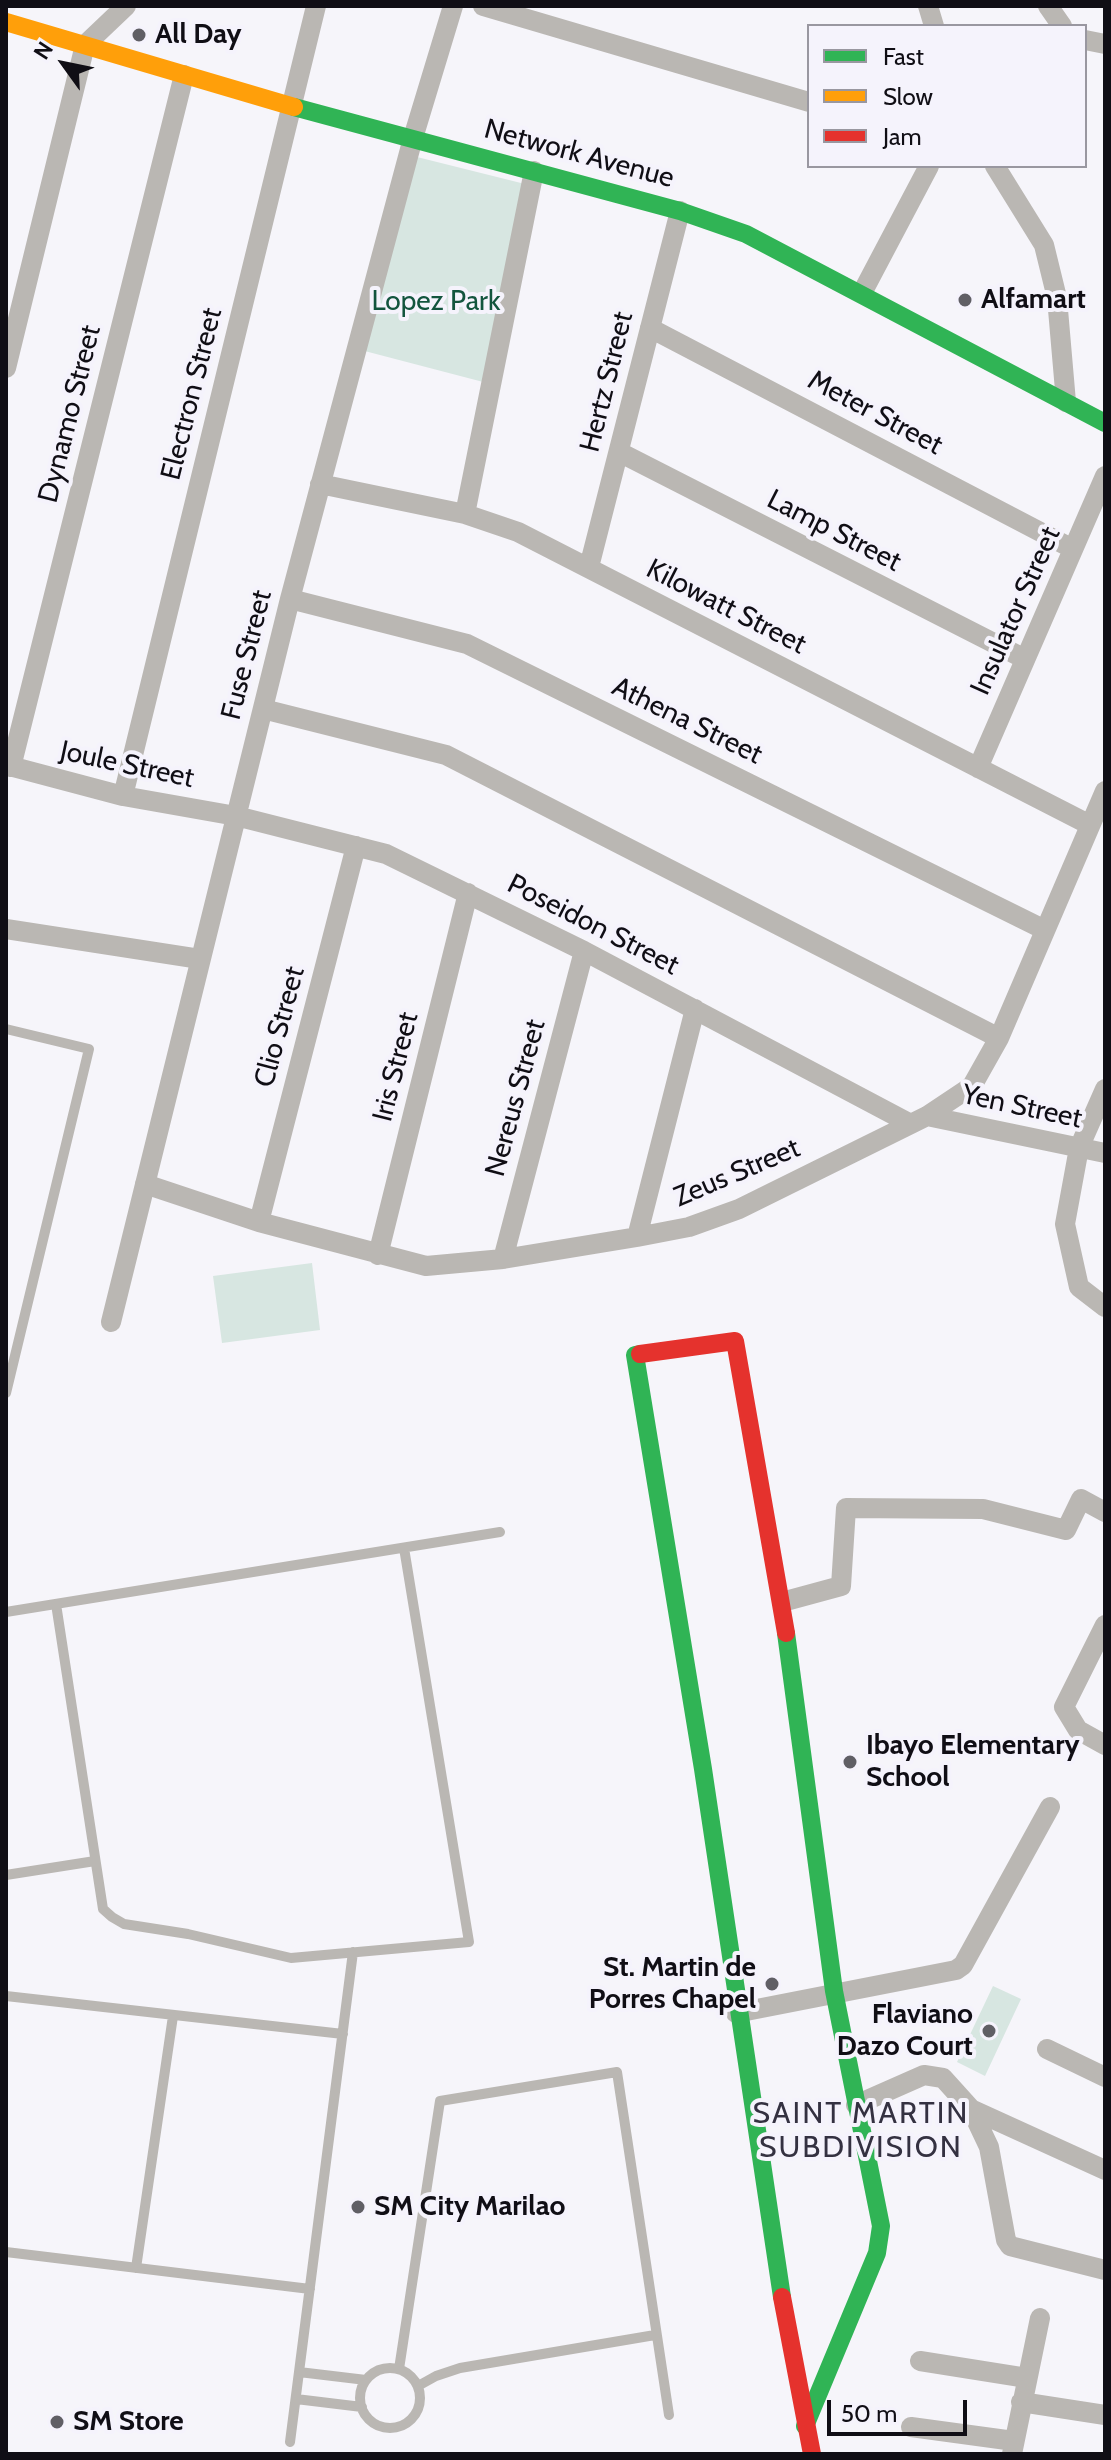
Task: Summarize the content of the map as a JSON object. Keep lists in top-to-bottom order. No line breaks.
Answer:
{"streets":{"street":["Network Avenue","Hertz Street","Electron Street","Meter Street","Dynamo Street","Lamp Street","Kilowatt Street","Insulator Street","Fuse Street","Athena Street","Joule Street","Poseidon Street","Clio Street","Iris Street","Nereus Street","Yen Street","Zeus Street"]},"crossings":[["Network Avenue","Hertz Street"],["Network Avenue","Electron Street"],["Network Avenue","Dynamo Street"],["Network Avenue","Fuse Street"],["Hertz Street","Meter Street"],["Hertz Street","Lamp Street"],["Hertz Street","Kilowatt Street"],["Electron Street","Joule Street"],["Meter Street","Insulator Street"],["Dynamo Street","Joule Street"],["Lamp Street","Insulator Street"],["Kilowatt Street","Insulator Street"],["Kilowatt Street","Fuse Street"],["Kilowatt Street","Zeus Street"],["Fuse Street","Athena Street"],["Fuse Street","Joule Street"],["Fuse Street","Poseidon Street"],["Fuse Street","Zeus Street"],["Athena Street","Zeus Street"],["Joule Street","Poseidon Street"],["Poseidon Street","Clio Street"],["Poseidon Street","Iris Street"],["Poseidon Street","Nereus Street"],["Poseidon Street","Yen Street"],["Poseidon Street","Zeus Street"],["Clio Street","Zeus Street"],["Iris Street","Zeus Street"],["Nereus Street","Zeus Street"],["Yen Street","Zeus Street"]],"districts":["SAINT MARTIN SUBDIVISION"],"parks":["Lopez Park"],"places":["All Day","Alfamart","Ibayo Elementary School","St. Martin de Porres Chapel","Flaviano Dazo Court","SM City Marilao","SM Store"],"legend":["Fast","Slow","Jam"],"scale_bar":"50 m","north":"top left"}
